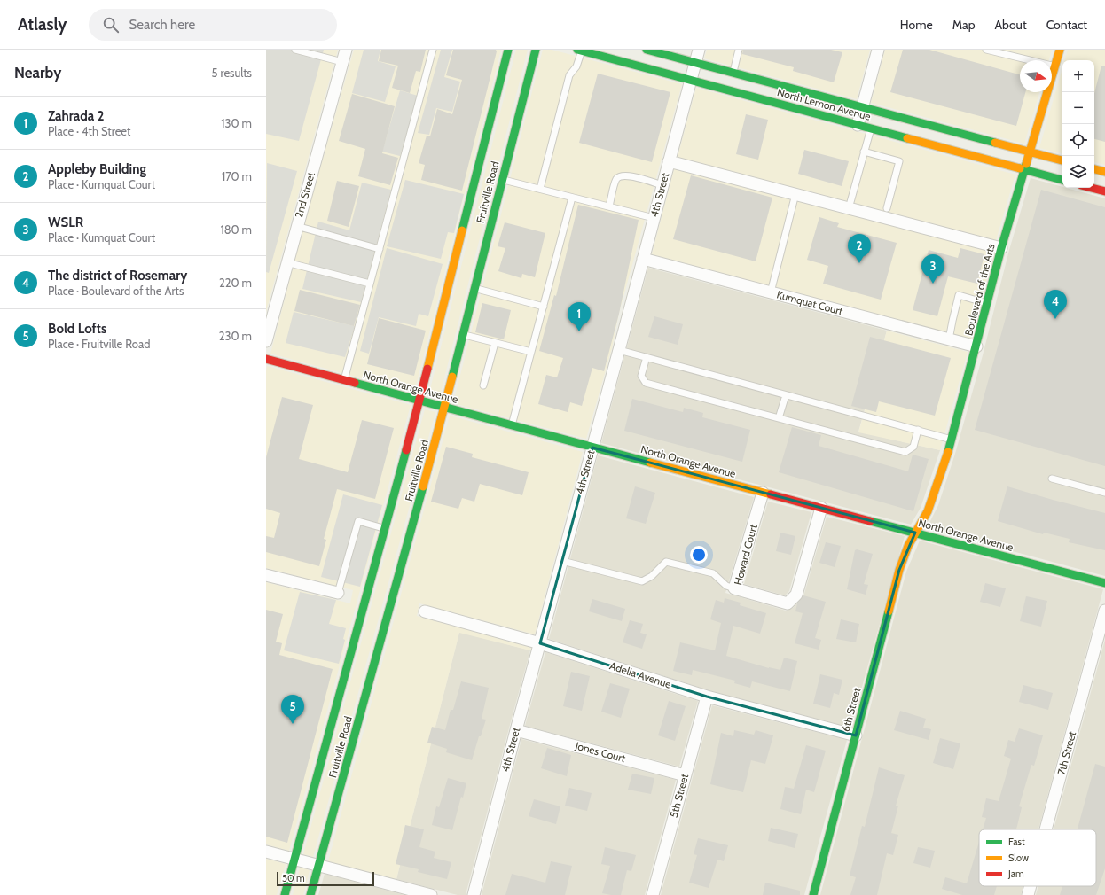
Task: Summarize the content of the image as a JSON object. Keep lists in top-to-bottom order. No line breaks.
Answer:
{"streets":{"street":["North Lemon Avenue","Fruitville Road","2nd Street","4th Street","Boulevard of the Arts","Kumquat Court","North Orange Avenue","Howard Court","Adelia Avenue","6th Street","Jones Court","7th Street","5th Street"]},"crossings":[["North Lemon Avenue","4th Street"],["North Lemon Avenue","Boulevard of the Arts"],["Fruitville Road","North Orange Avenue"],["4th Street","Kumquat Court"],["4th Street","North Orange Avenue"],["4th Street","Adelia Avenue"],["4th Street","Jones Court"],["Boulevard of the Arts","Kumquat Court"],["Boulevard of the Arts","North Orange Avenue"],["Boulevard of the Arts","6th Street"],["North Orange Avenue","Howard Court"],["North Orange Avenue","6th Street"],["Adelia Avenue","6th Street"],["Adelia Avenue","5th Street"],["Jones Court","5th Street"]],"legend":["Fast","Slow","Jam"],"scale_bar":"50 m","north":"right","page":{"header":"Atlasly","search":"Search here","nav":["Home","Map","About","Contact"],"heading":["Nearby","5 results"],"map_buttons":["+","−"],"list":[{"mark":"1","name":"Zahrada 2","note":"Place · 4th Street","value":"130 m"},{"mark":"2","name":"Appleby Building","note":"Place · Kumquat Court","value":"170 m"},{"mark":"3","name":"WSLR","note":"Place · Kumquat Court","value":"180 m"},{"mark":"4","name":"The district of Rosemary","note":"Place · Boulevard of the Arts","value":"220 m"},{"mark":"5","name":"Bold Lofts","note":"Place · Fruitville Road","value":"230 m"}],"pins":["2","3","4","1","5"],"scale":"50 m"}}
